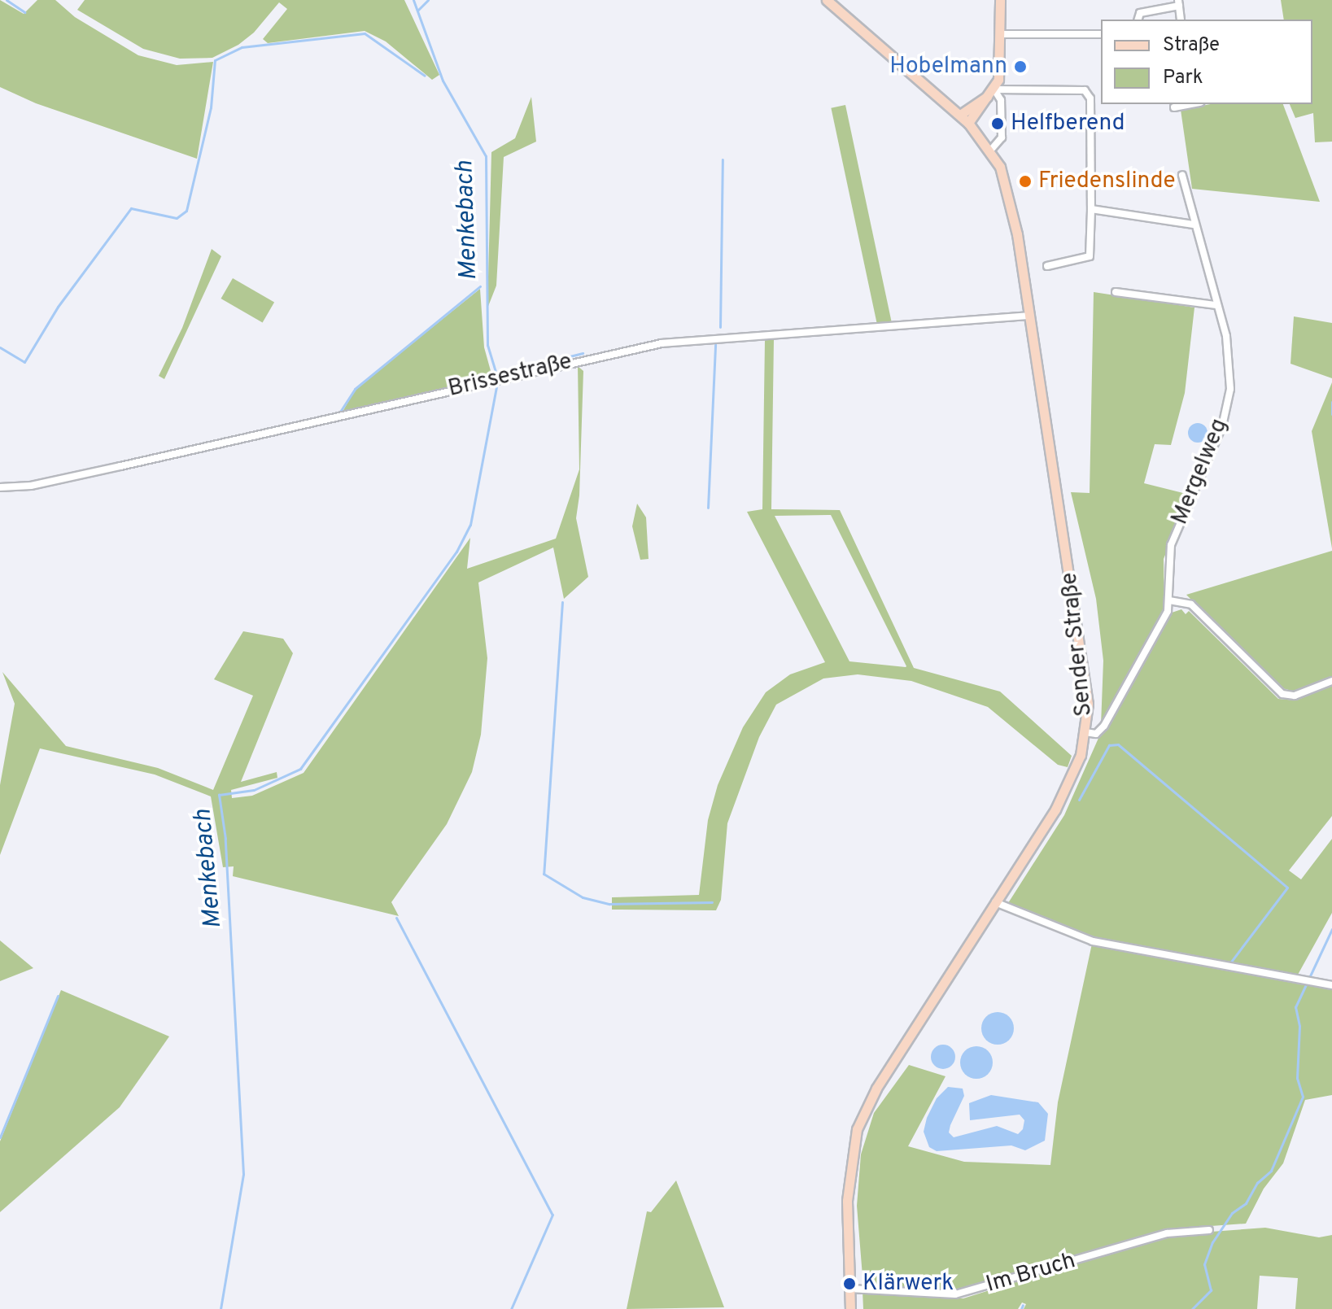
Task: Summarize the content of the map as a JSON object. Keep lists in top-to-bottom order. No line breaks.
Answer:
{"streets":{"main road":["Sender Straße"],"street":["Brissestraße","Mergelweg","Im Bruch"]},"crossings":[["Brissestraße","Sender Straße"],["Sender Straße","Im Bruch"]],"water":["Menkebach"],"places":["Hobelmann","Helfberend","Friedenslinde","Klärwerk"],"legend":["Straße","Park"]}
